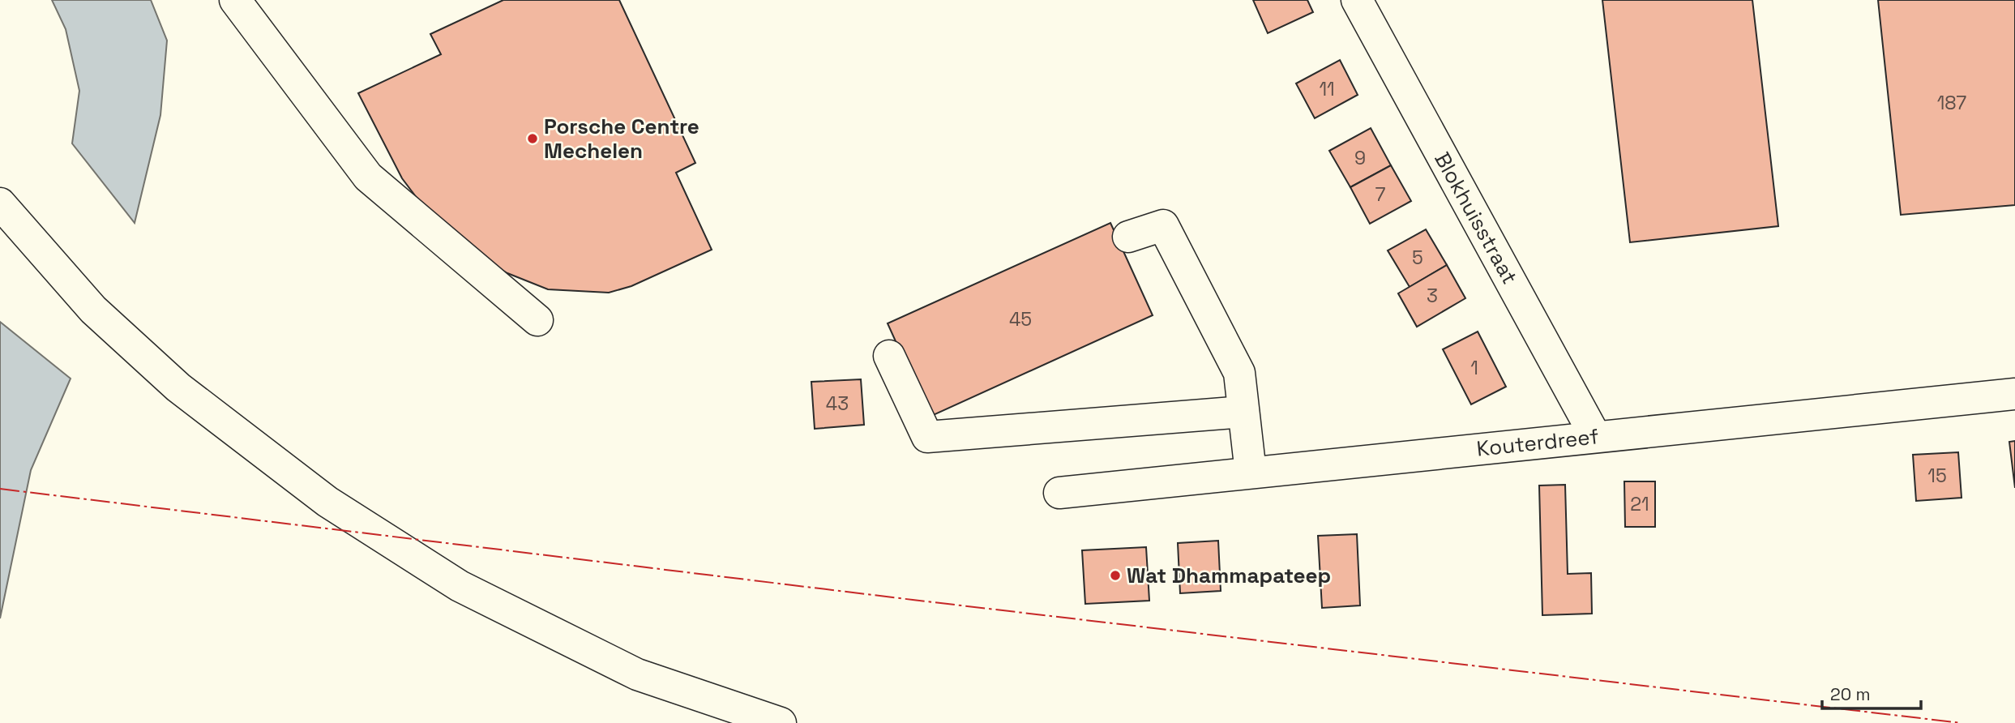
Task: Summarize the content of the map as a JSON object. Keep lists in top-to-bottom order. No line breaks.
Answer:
{"streets":{"main road":["Blokhuisstraat","Kouterdreef"]},"crossings":[["Blokhuisstraat","Kouterdreef"]],"places":["Porsche Centre Mechelen","Wat Dhammapateep"],"house_numbers":["11","187","9","7","5","3","45","1","43","15","21"],"scale_bar":"20 m"}
